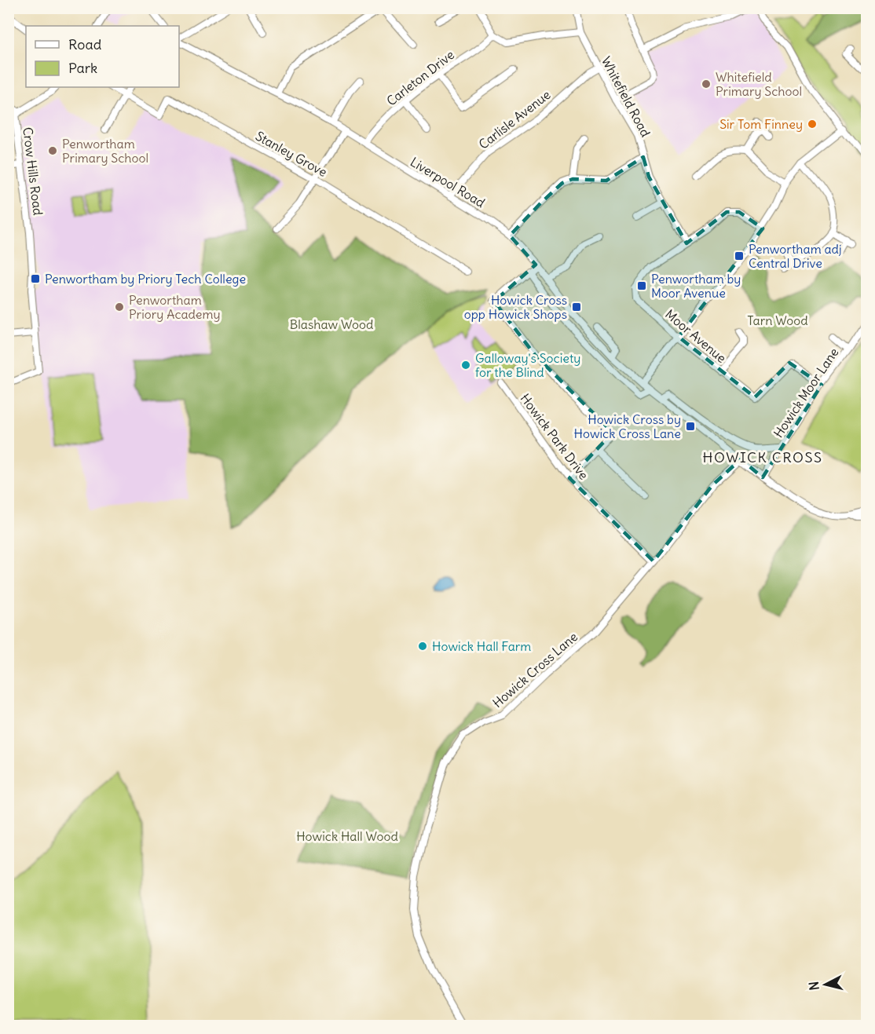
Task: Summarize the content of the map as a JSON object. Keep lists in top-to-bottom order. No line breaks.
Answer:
{"streets":{"street":["Carleton Drive","Whitefield Road","Carlisle Avenue","Stanley Grove","Crow Hills Road","Liverpool Road","Moor Avenue","Howick Moor Lane","Howick Park Drive","Howick Cross Lane"]},"crossings":[["Carleton Drive","Liverpool Road"],["Whitefield Road","Carlisle Avenue"],["Whitefield Road","Moor Avenue"],["Carlisle Avenue","Liverpool Road"],["Liverpool Road","Howick Moor Lane"],["Liverpool Road","Howick Cross Lane"],["Moor Avenue","Howick Moor Lane"],["Howick Park Drive","Howick Cross Lane"]],"districts":["HOWICK CROSS"],"parks":["Tarn Wood","Blashaw Wood","Howick Hall Wood"],"places":{"other":["Whitefield Primary School","Sir Tom Finney","Penwortham Primary School","Penwortham Priory Academy","Galloway's Society for the Blind","Howick Hall Farm"],"transit":["Penwortham adj Central Drive","Penwortham by Priory Tech College","Penwortham by Moor Avenue","Howick Cross opp Howick Shops","Howick Cross by Howick Cross Lane"]},"legend":["Road","Park"],"north":"left"}
